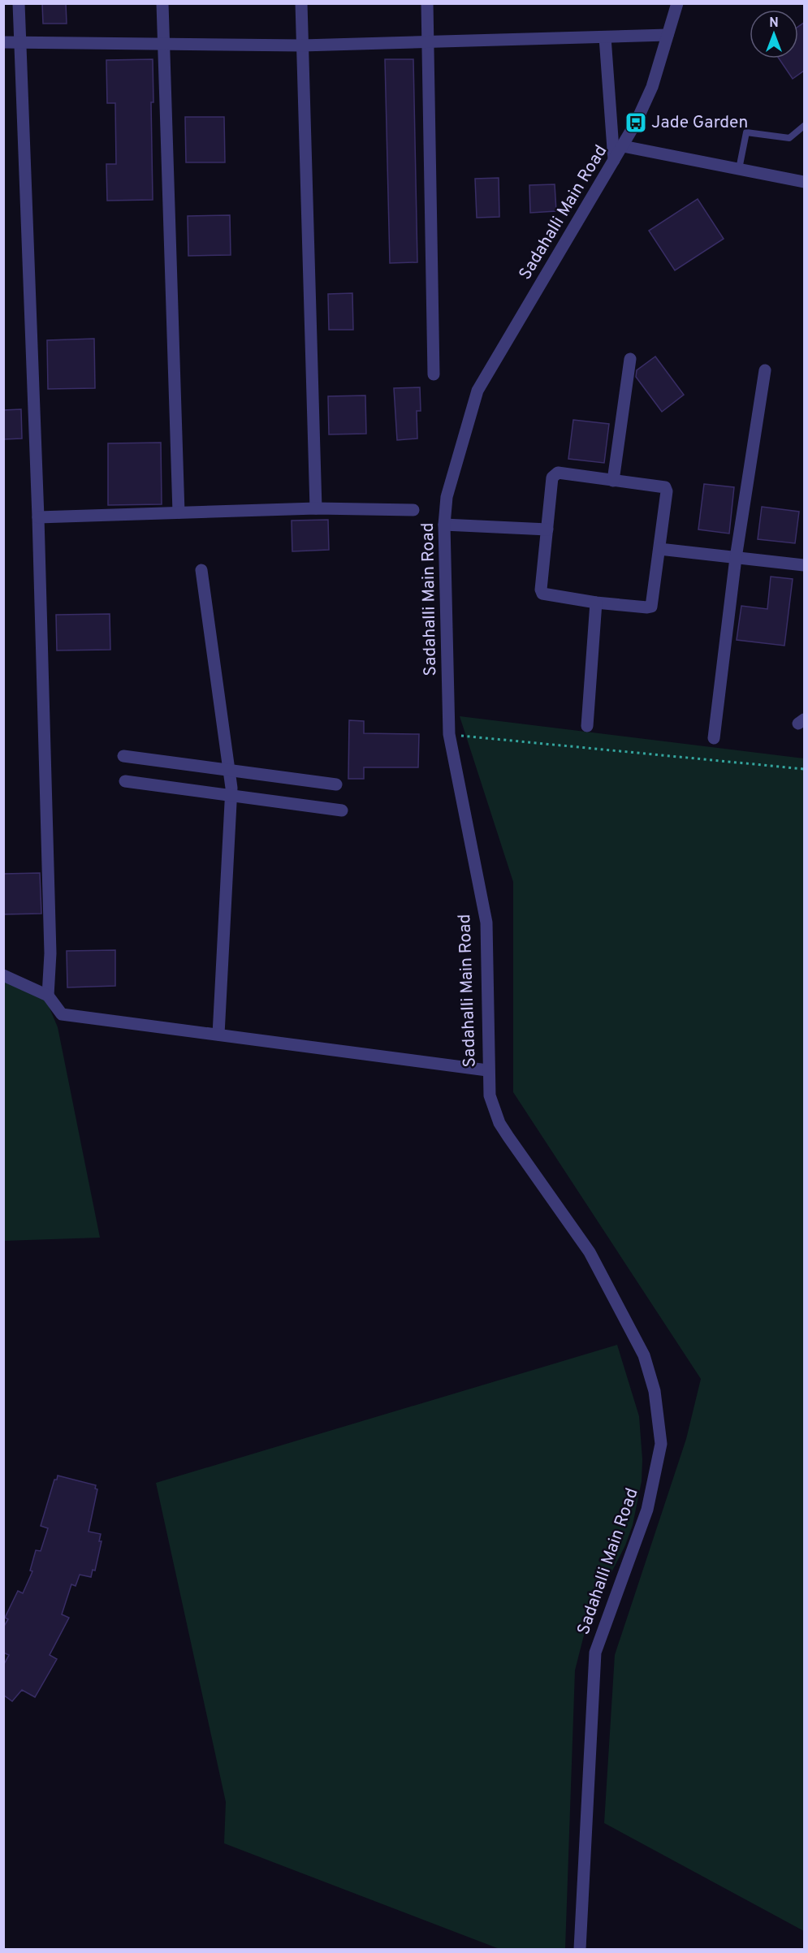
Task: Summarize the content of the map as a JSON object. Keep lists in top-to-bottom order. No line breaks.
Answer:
{"streets":{"street":["Sadahalli Main Road"]},"places":{"bus stop":["Jade Garden"]},"north":"top"}
